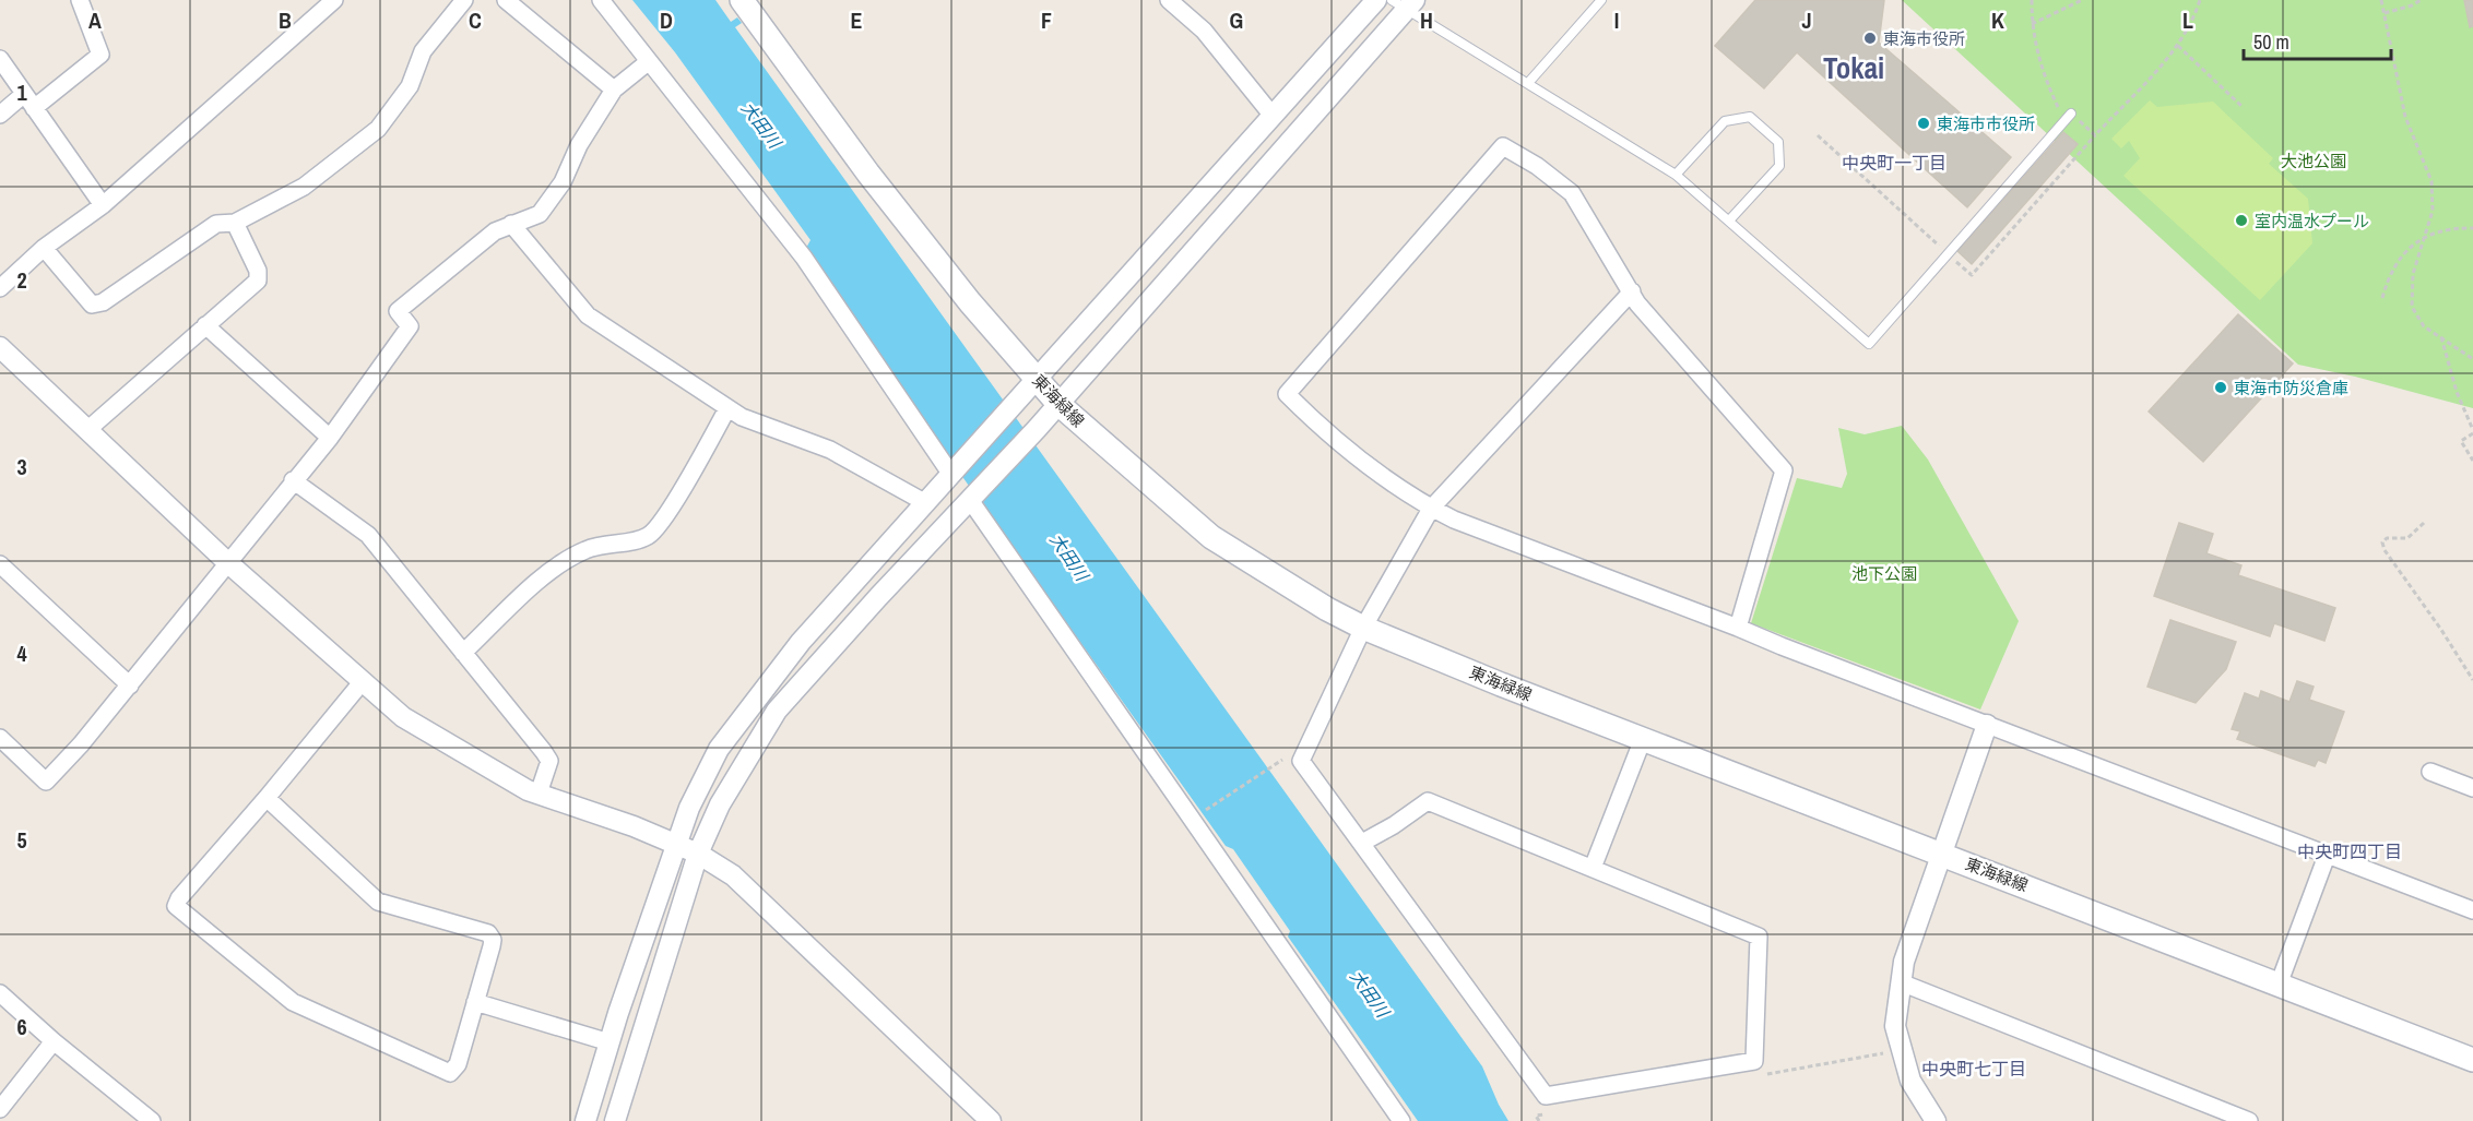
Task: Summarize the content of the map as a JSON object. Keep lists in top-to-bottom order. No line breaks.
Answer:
{"streets":{"main road":["東海緑線"]},"districts":["Tokai","中央町一丁目","中央町四丁目","中央町七丁目"],"water":["大田川"],"parks":["大池公園","池下公園"],"places":["東海市役所","東海市市役所","室内温水プール","東海市防災倉庫"],"scale_bar":"50 m","grid":{"columns":["A","B","C","D","E","F","G","H","I","J","K","L"],"rows":["1","2","3","4","5","6"]}}
